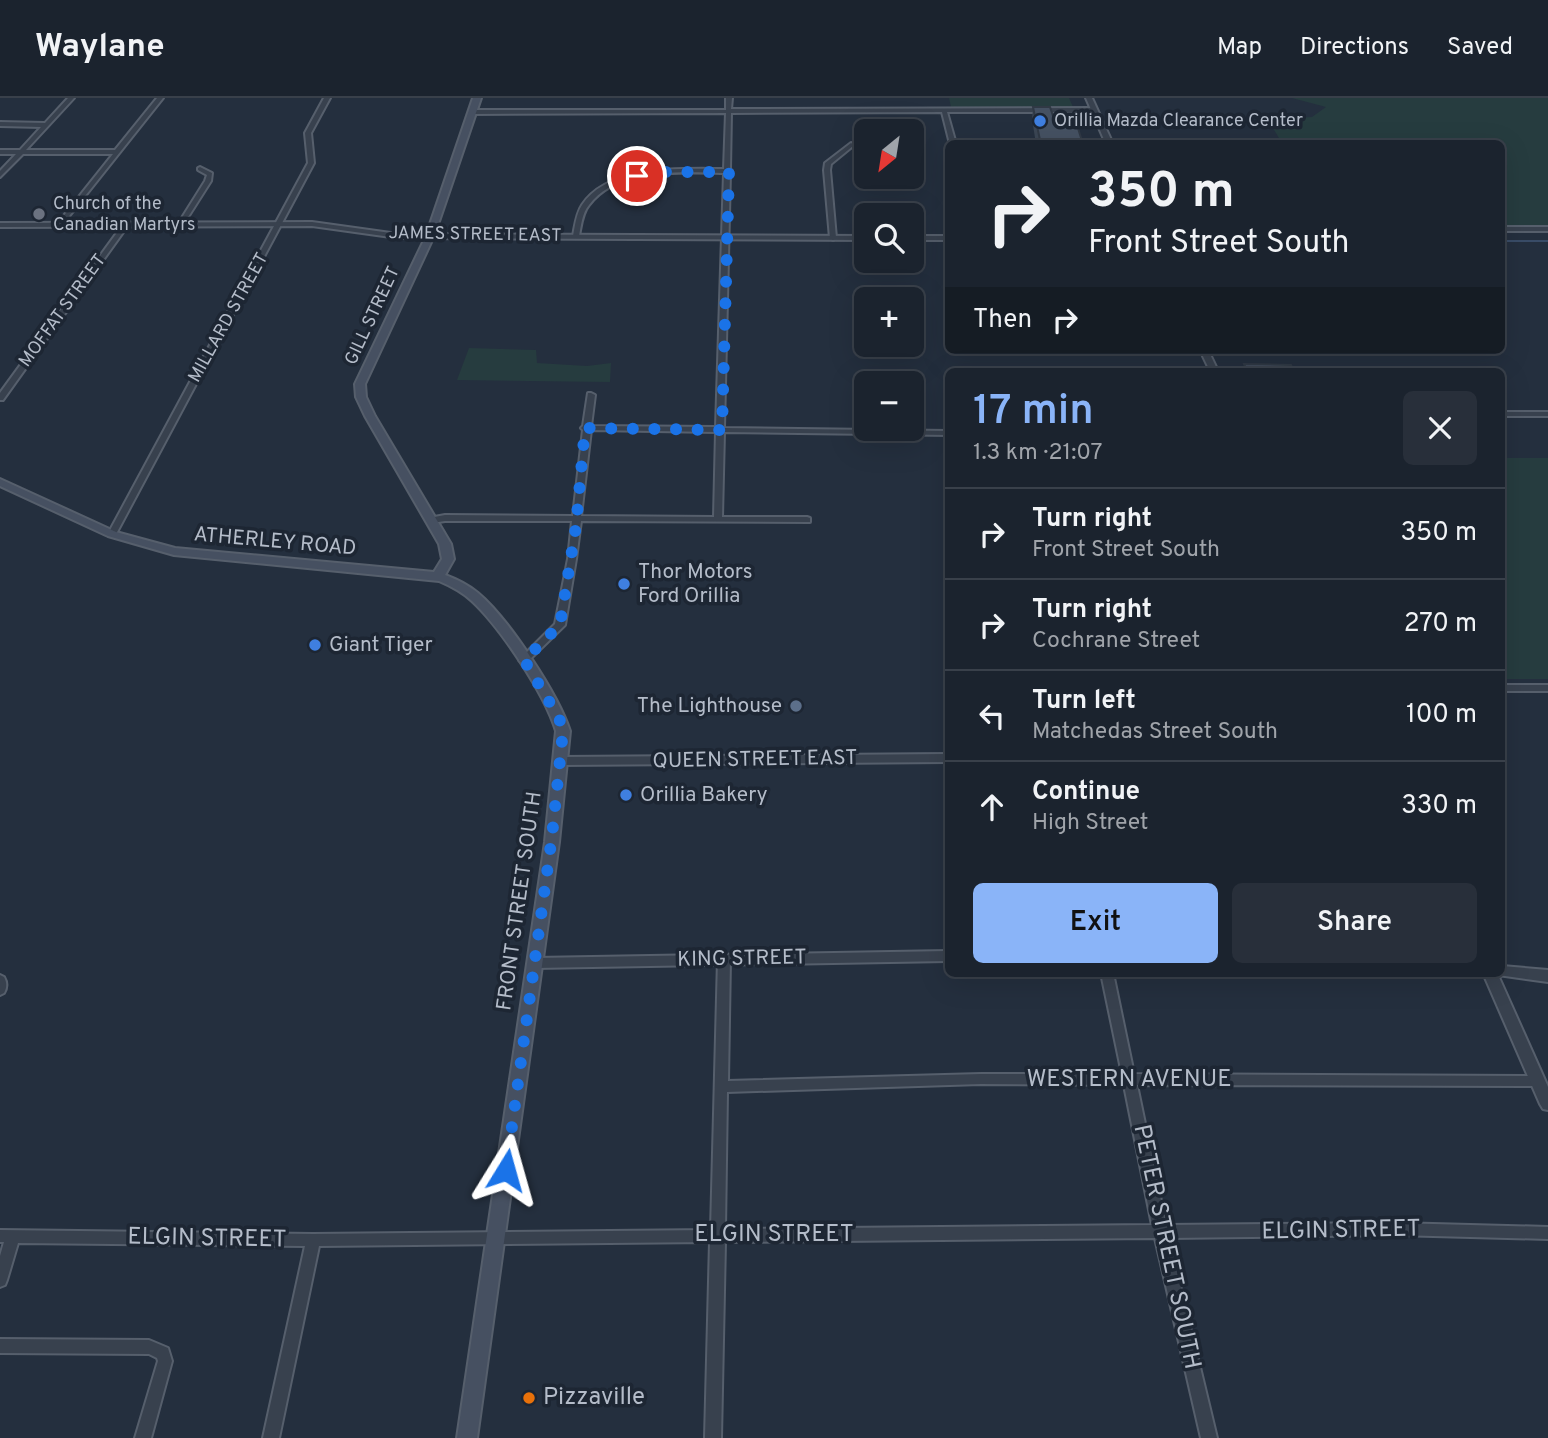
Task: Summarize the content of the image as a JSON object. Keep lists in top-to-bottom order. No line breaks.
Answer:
{"streets":{"main road":["GILL STREET","ATHERLEY ROAD","FRONT STREET SOUTH"],"street":["JAMES STREET EAST","MOFFAT STREET","MILLARD STREET","QUEEN STREET EAST","KING STREET","WESTERN AVENUE","ELGIN STREET","PETER STREET SOUTH"]},"crossings":[["JAMES STREET EAST","MOFFAT STREET"],["JAMES STREET EAST","GILL STREET"],["JAMES STREET EAST","MILLARD STREET"],["GILL STREET","ATHERLEY ROAD"],["MILLARD STREET","ATHERLEY ROAD"],["ATHERLEY ROAD","FRONT STREET SOUTH"],["QUEEN STREET EAST","FRONT STREET SOUTH"],["FRONT STREET SOUTH","KING STREET"],["FRONT STREET SOUTH","ELGIN STREET"],["WESTERN AVENUE","PETER STREET SOUTH"],["ELGIN STREET","PETER STREET SOUTH"]],"places":["Orillia Mazda Clearance Center","Church of the Canadian Martyrs","Thor Motors Ford Orillia","Giant Tiger","The Lighthouse","Orillia Bakery","Pizzaville"],"north":"bottom left","page":{"header":"Waylane","nav":["Map","Directions","Saved"],"map_buttons":["+","−"],"turn":["350 m","Front Street South"],"then":"Then","heading":["17 min","1.3 km · 21:07"],"list":[{"name":"Turn right","note":"Front Street South","value":"350 m"},{"name":"Turn right","note":"Cochrane Street","value":"270 m"},{"name":"Turn left","note":"Matchedas Street South","value":"100 m"},{"name":"Continue","note":"High Street","value":"330 m"}],"buttons":["Exit","Share"]}}
